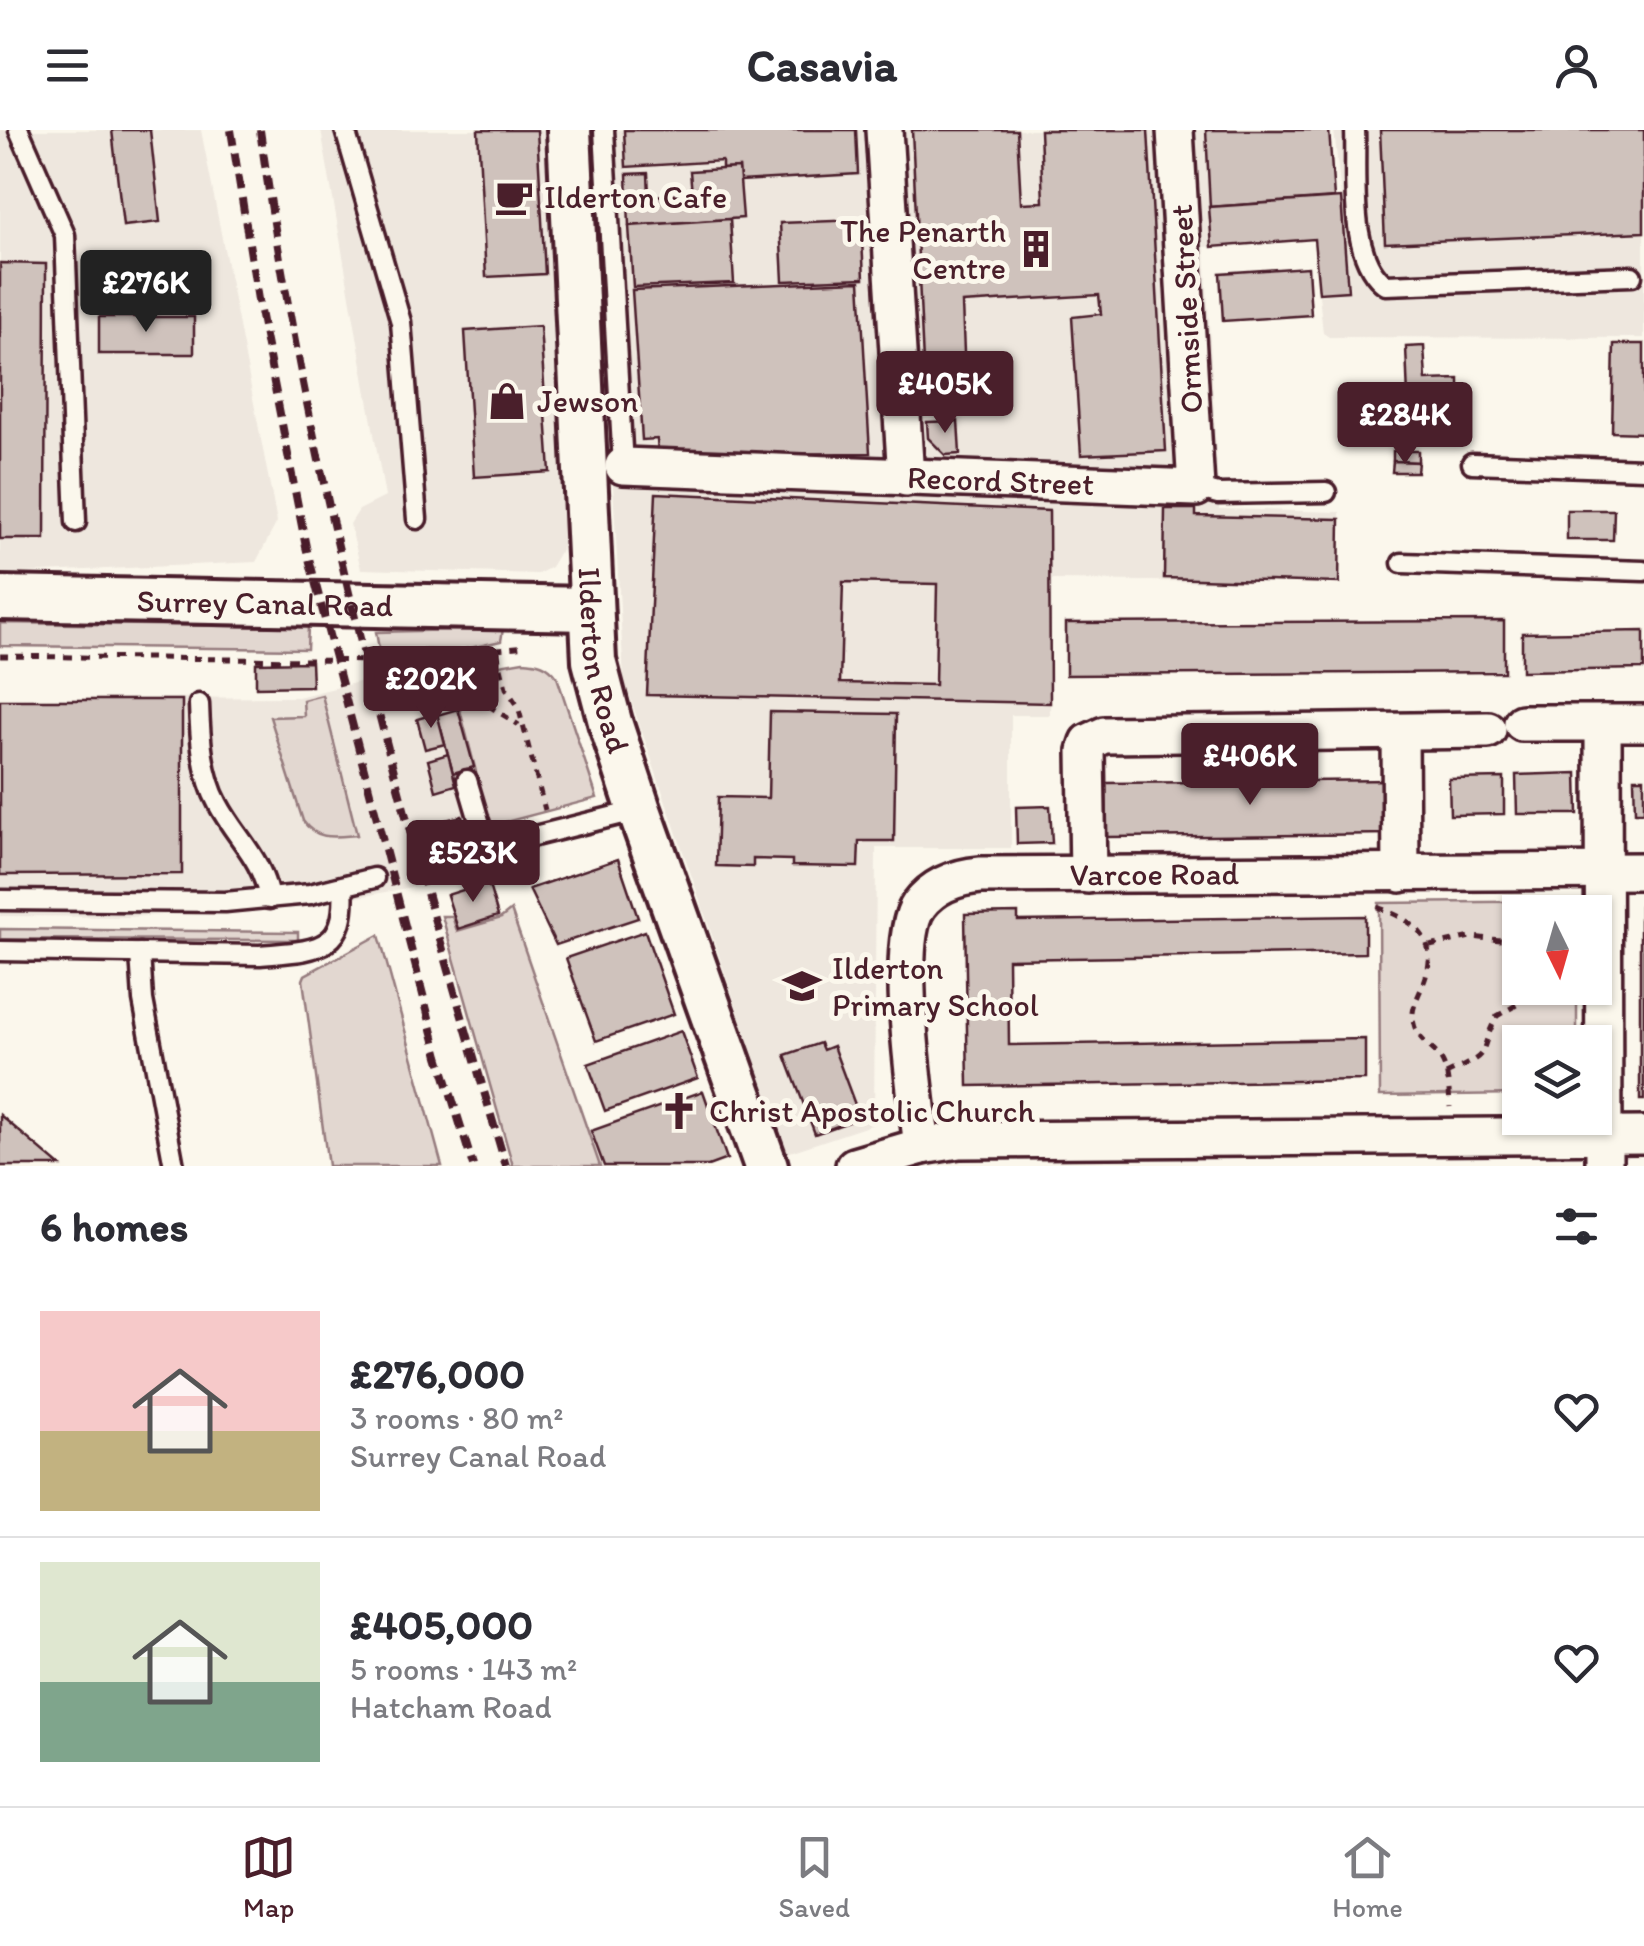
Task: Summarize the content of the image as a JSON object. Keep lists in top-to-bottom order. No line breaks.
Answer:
{"streets":{"street":["Ormside Street","Record Street","Surrey Canal Road","Ilderton Road","Varcoe Road"]},"crossings":[["Ormside Street","Record Street"],["Surrey Canal Road","Ilderton Road"]],"places":{"cafe":["Ilderton Cafe"],"building":["The Penarth Centre"],"shop":["Jewson"],"school or university":["Ilderton Primary School"],"church":["Christ Apostolic Church"]},"north":"bottom","page":{"header":"Casavia","price":["£276K","£405K","£284K","£202K","£406K","£523K"],"heading":"6 homes","list":[{"name":"£276,000","note":"3 rooms · 80 m² · Surrey Canal Road"},{"name":"£405,000","note":"5 rooms · 143 m² · Hatcham Road"}],"tabs":["Map","Saved","Home"]}}
